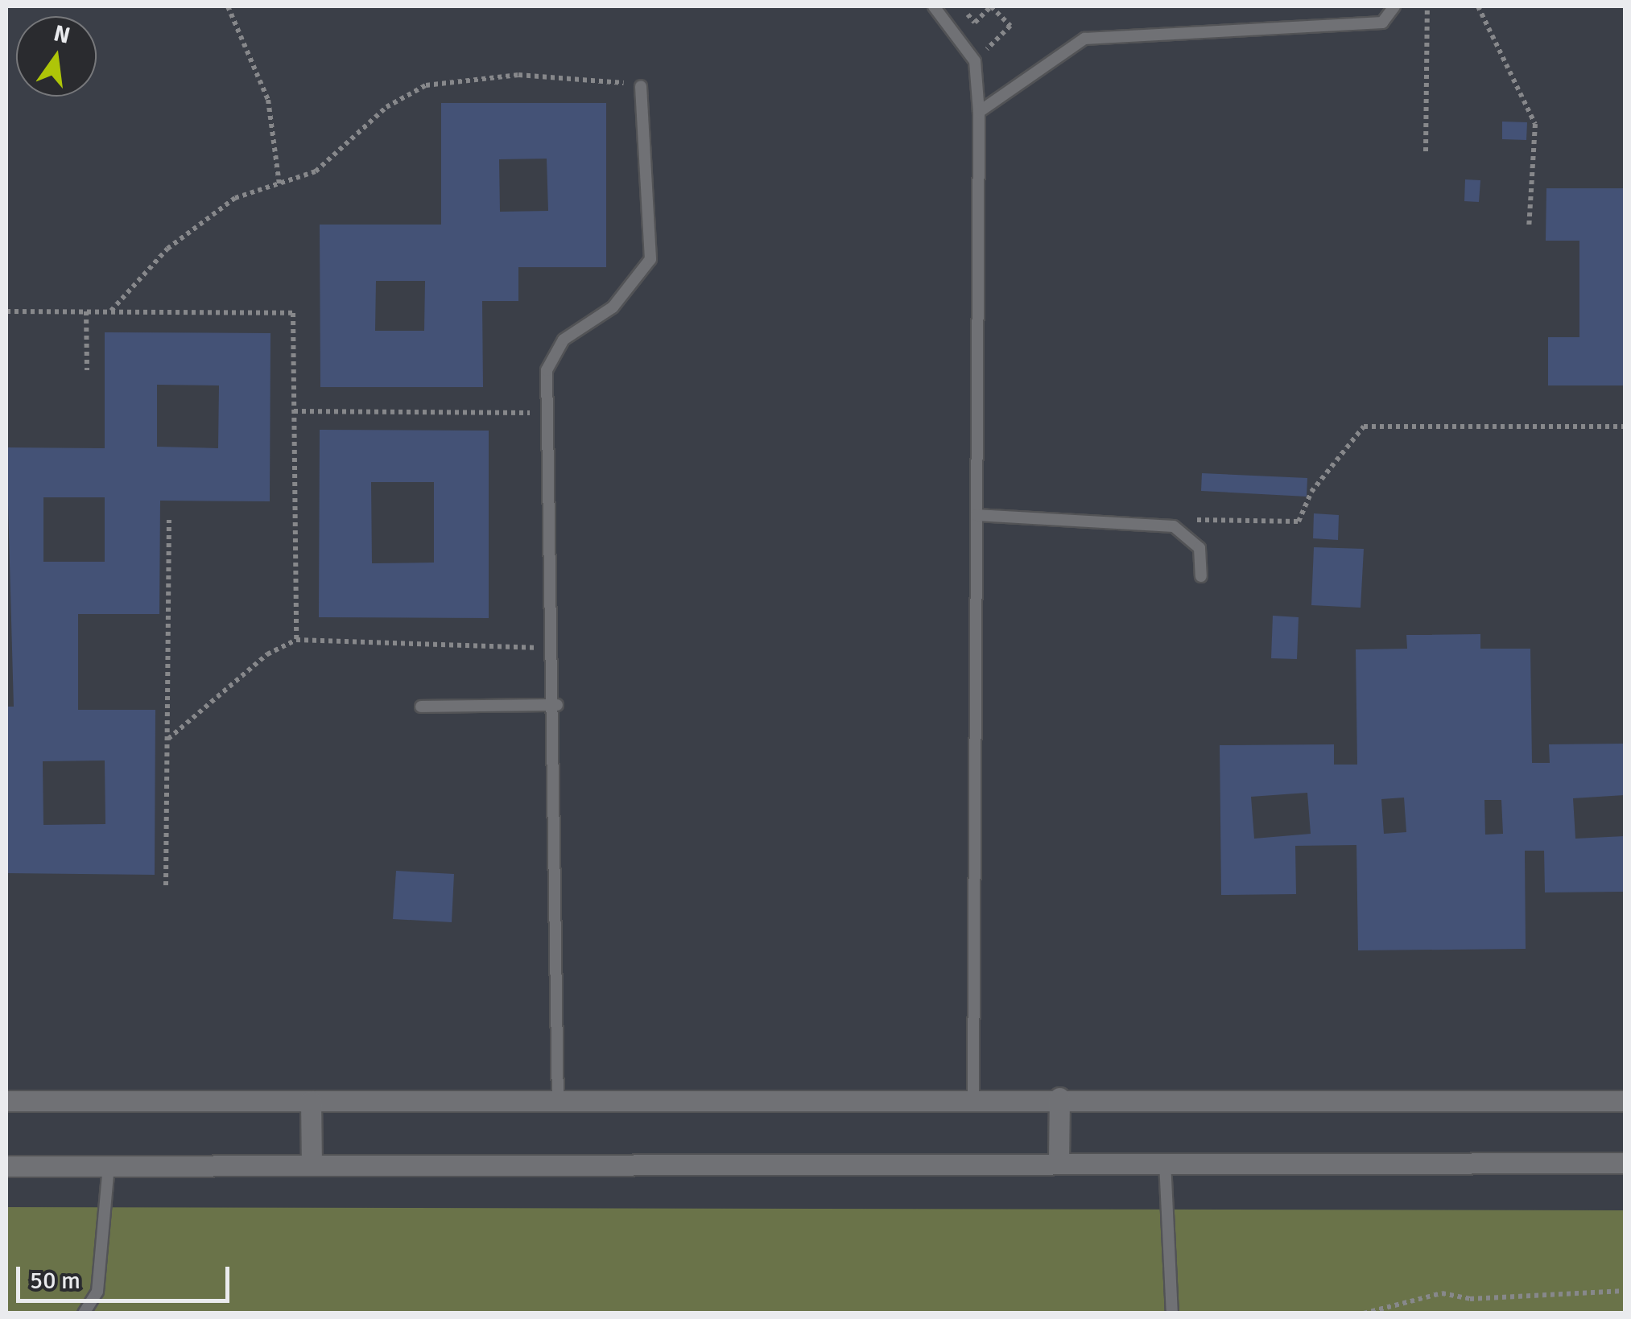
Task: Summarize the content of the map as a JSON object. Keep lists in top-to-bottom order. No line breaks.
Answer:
{"scale_bar":"50 m","north":"top"}
